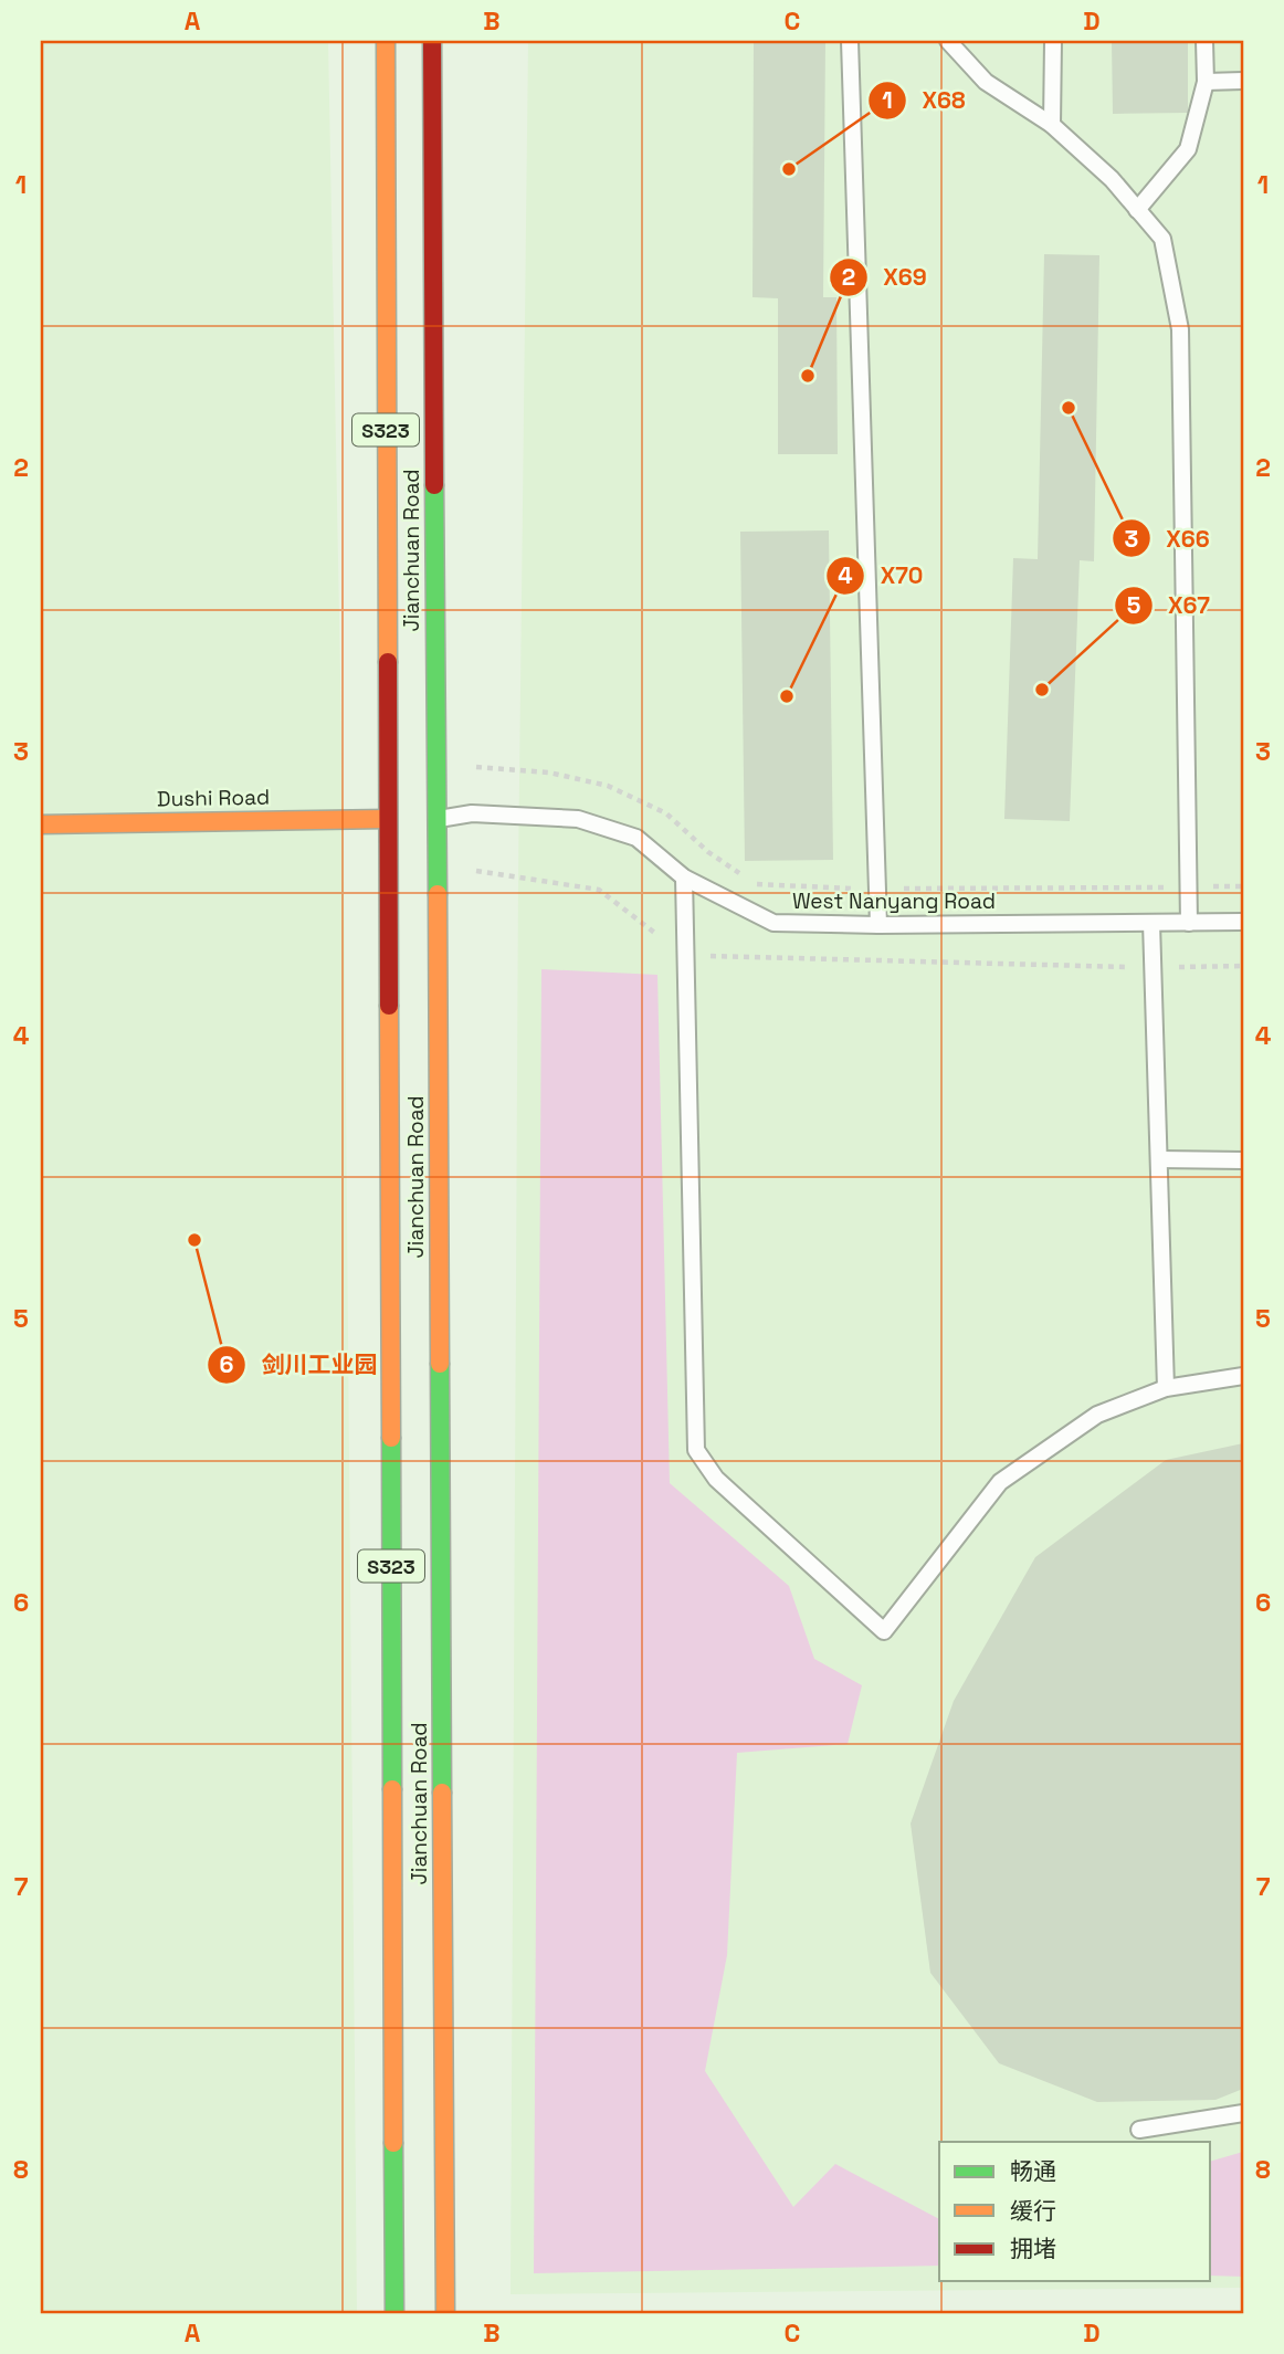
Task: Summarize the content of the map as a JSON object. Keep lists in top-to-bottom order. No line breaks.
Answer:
{"streets":{"main road":["S323","Jianchuan Road","Dushi Road","West Nanyang Road"]},"crossings":[["Jianchuan Road","Dushi Road"],["Jianchuan Road","West Nanyang Road"],["Dushi Road","West Nanyang Road"]],"places":["X68","X69","X66","X67","X70","剑川工业园"],"legend":["畅通","缓行","拥堵"],"grid":{"columns":["A","B","C","D"],"rows":["1","2","3","4","5","6","7","8"]}}
